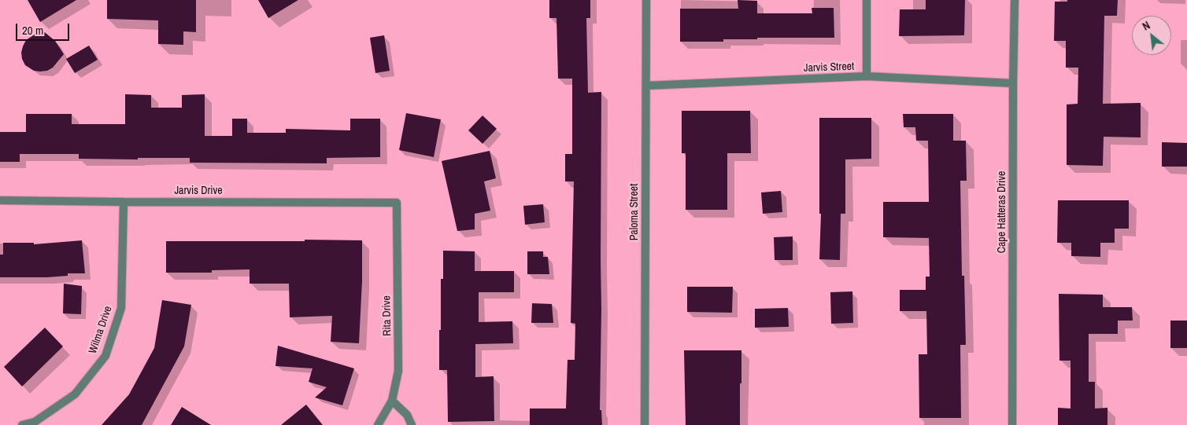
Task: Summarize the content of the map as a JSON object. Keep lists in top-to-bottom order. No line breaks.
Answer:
{"streets":{"street":["Jarvis Street","Jarvis Drive","Paloma Street","Cape Hatteras Drive","Rita Drive","Wilma Drive"]},"crossings":[["Jarvis Street","Paloma Street"],["Jarvis Street","Cape Hatteras Drive"],["Jarvis Drive","Rita Drive"],["Jarvis Drive","Wilma Drive"]],"scale_bar":"20 m","north":"top left"}
